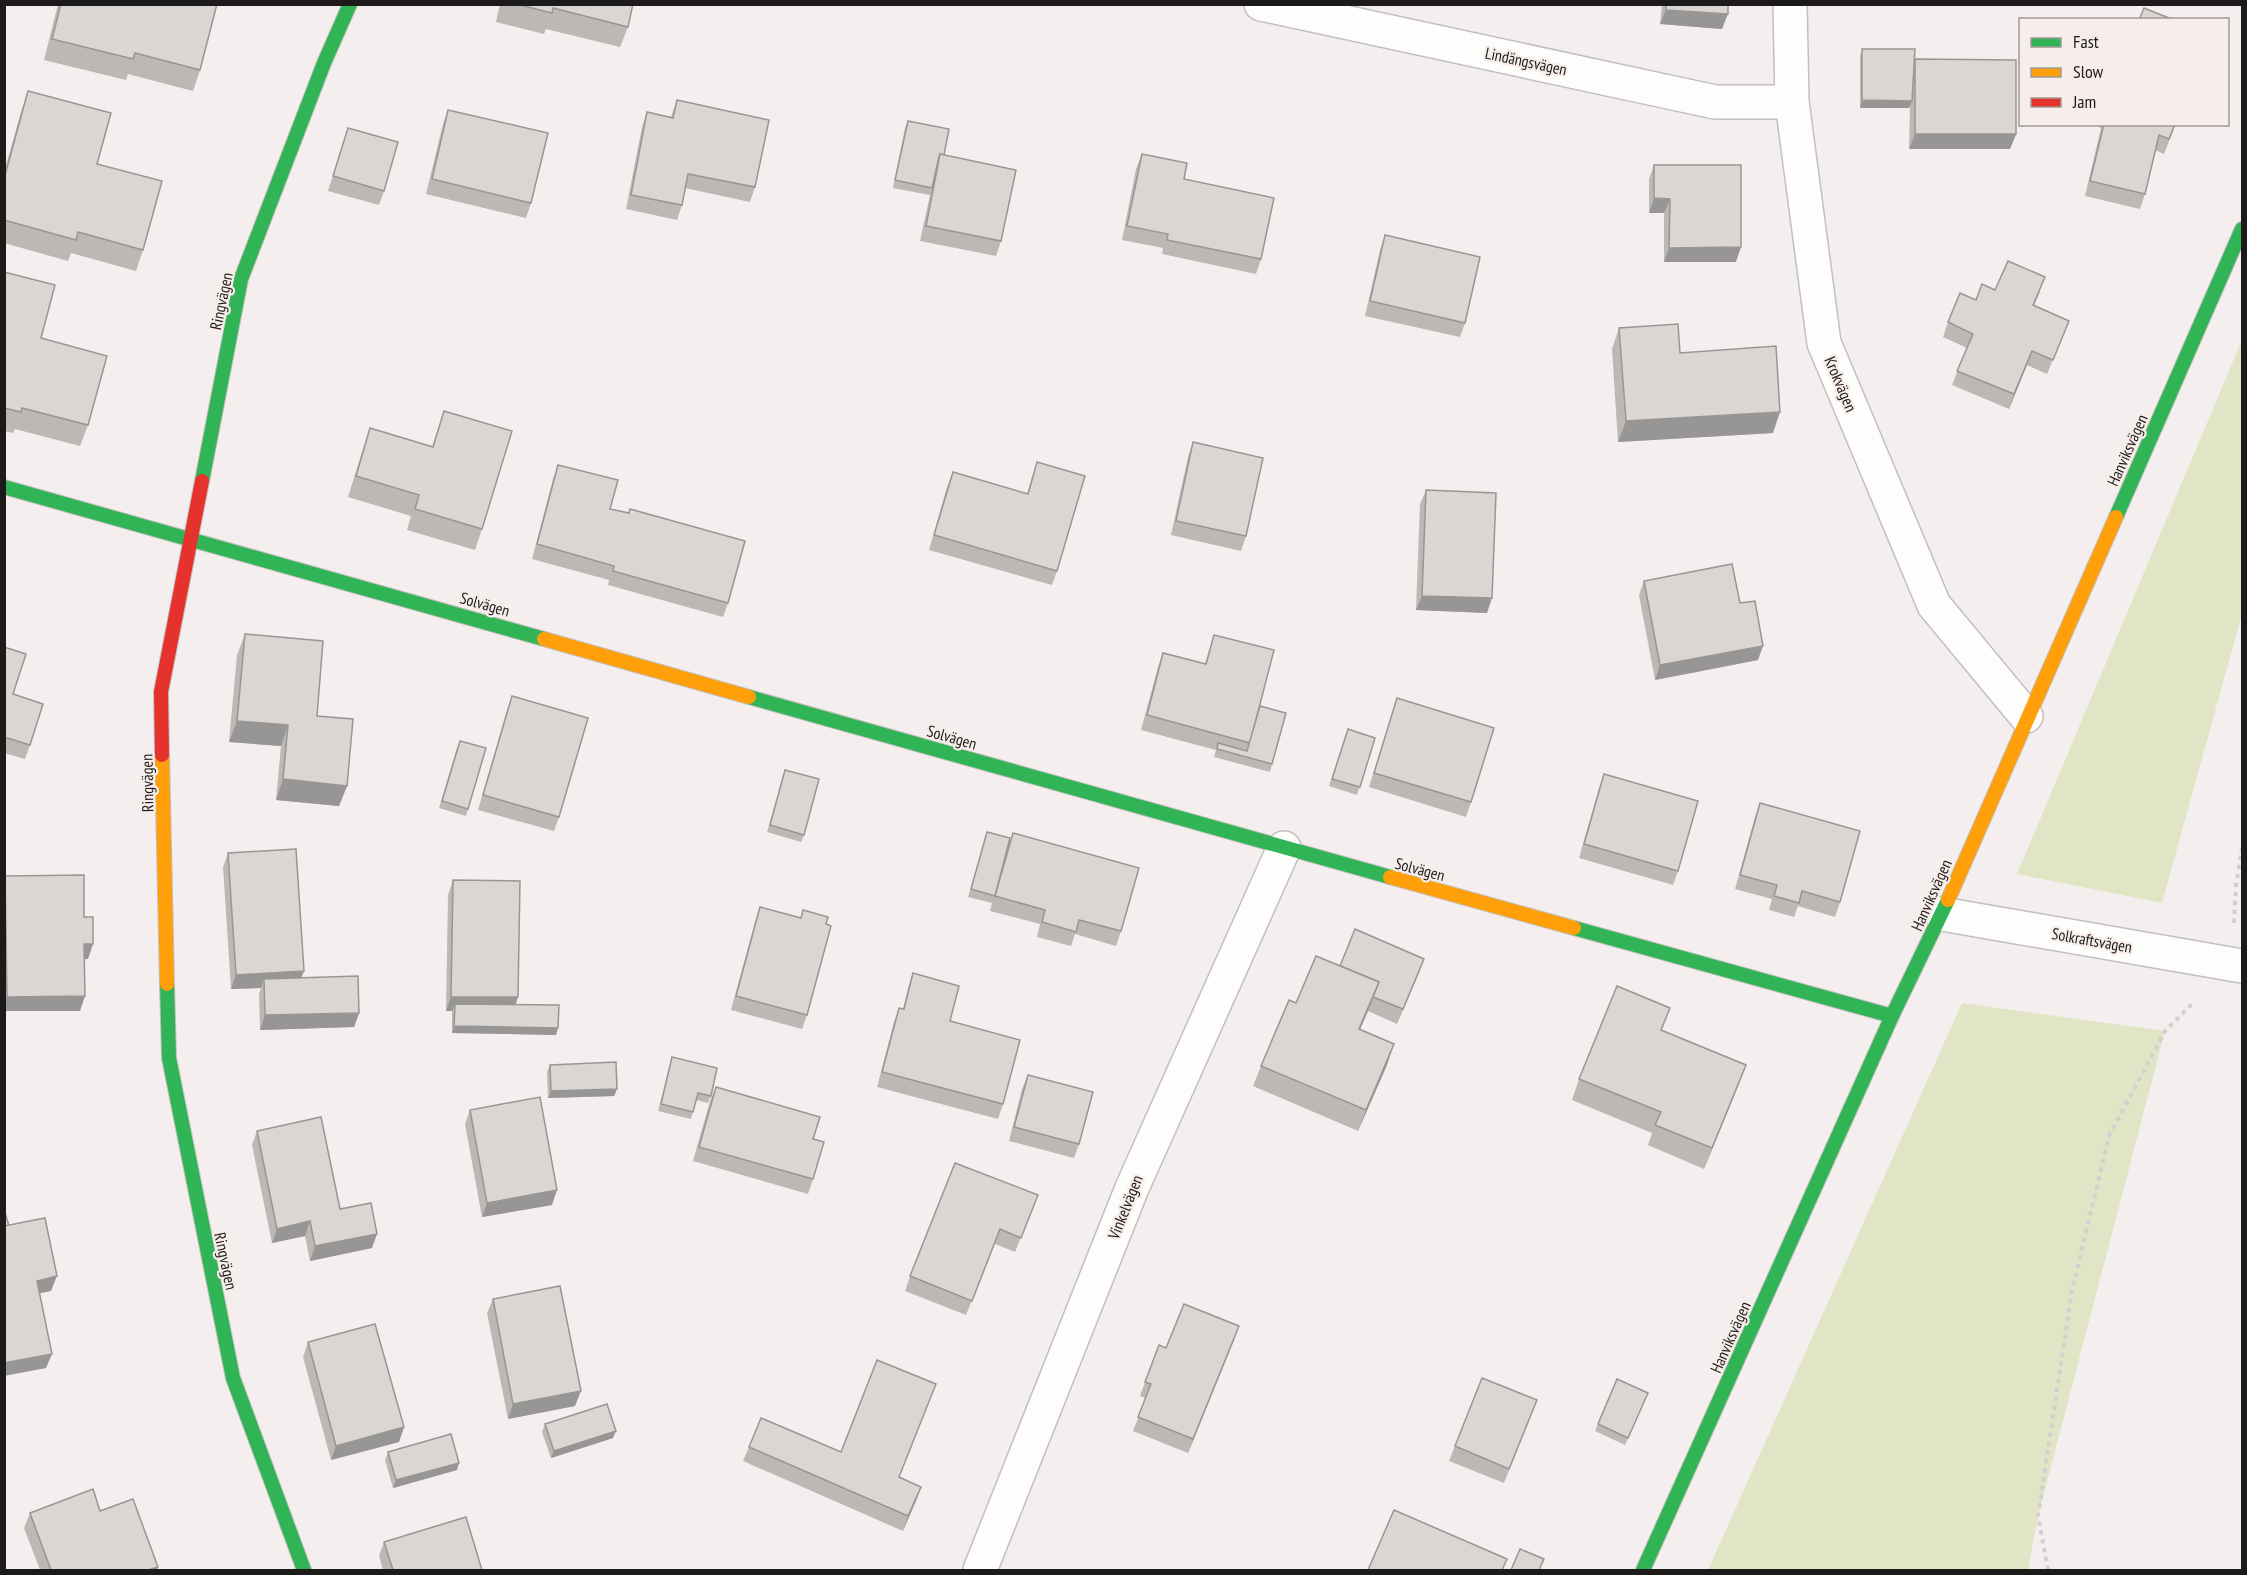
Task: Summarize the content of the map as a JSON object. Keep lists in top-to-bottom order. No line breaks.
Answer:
{"streets":{"street":["Lindängsvägen","Ringvägen","Krokvägen","Hanviksvägen","Solvägen","Solkraftsvägen","Vinkelvägen"]},"crossings":[["Lindängsvägen","Krokvägen"],["Ringvägen","Solvägen"],["Krokvägen","Hanviksvägen"],["Hanviksvägen","Solvägen"],["Hanviksvägen","Solkraftsvägen"],["Solvägen","Vinkelvägen"]],"legend":["Fast","Slow","Jam"]}
